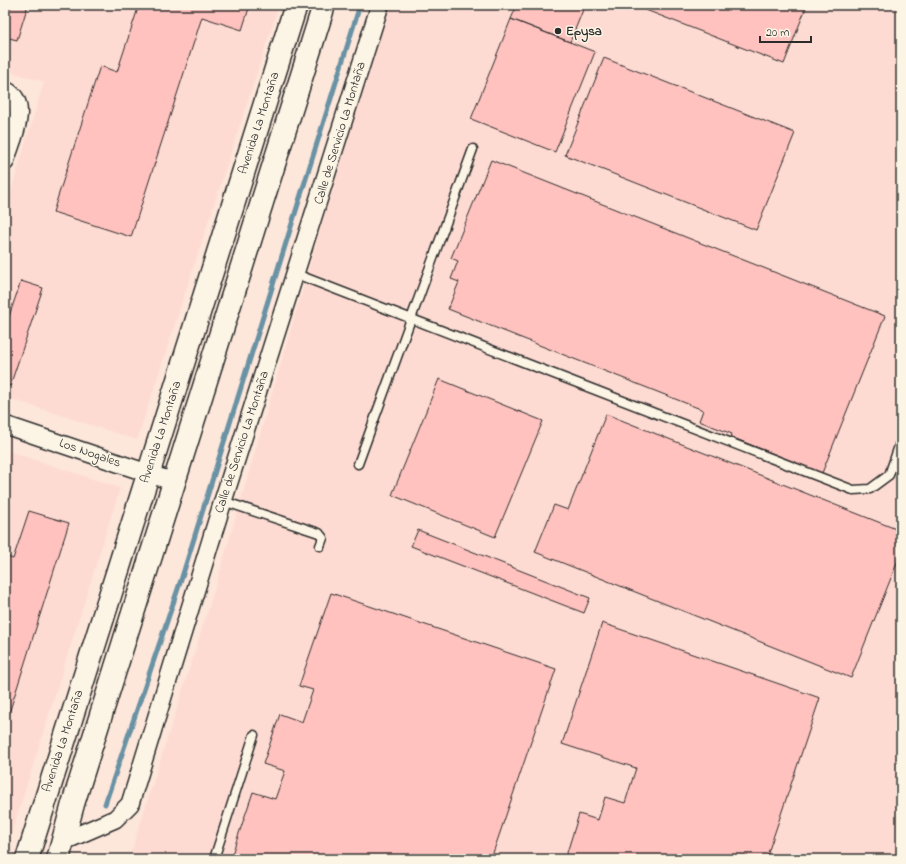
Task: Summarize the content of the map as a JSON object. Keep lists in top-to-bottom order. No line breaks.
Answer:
{"streets":{"main road":["Avenida La Montaña"],"street":["Calle de Servicio La Montaña","Los Nogales"]},"crossings":[["Avenida La Montaña","Calle de Servicio La Montaña"],["Avenida La Montaña","Los Nogales"]],"places":["Epysa"],"scale_bar":"20 m"}
